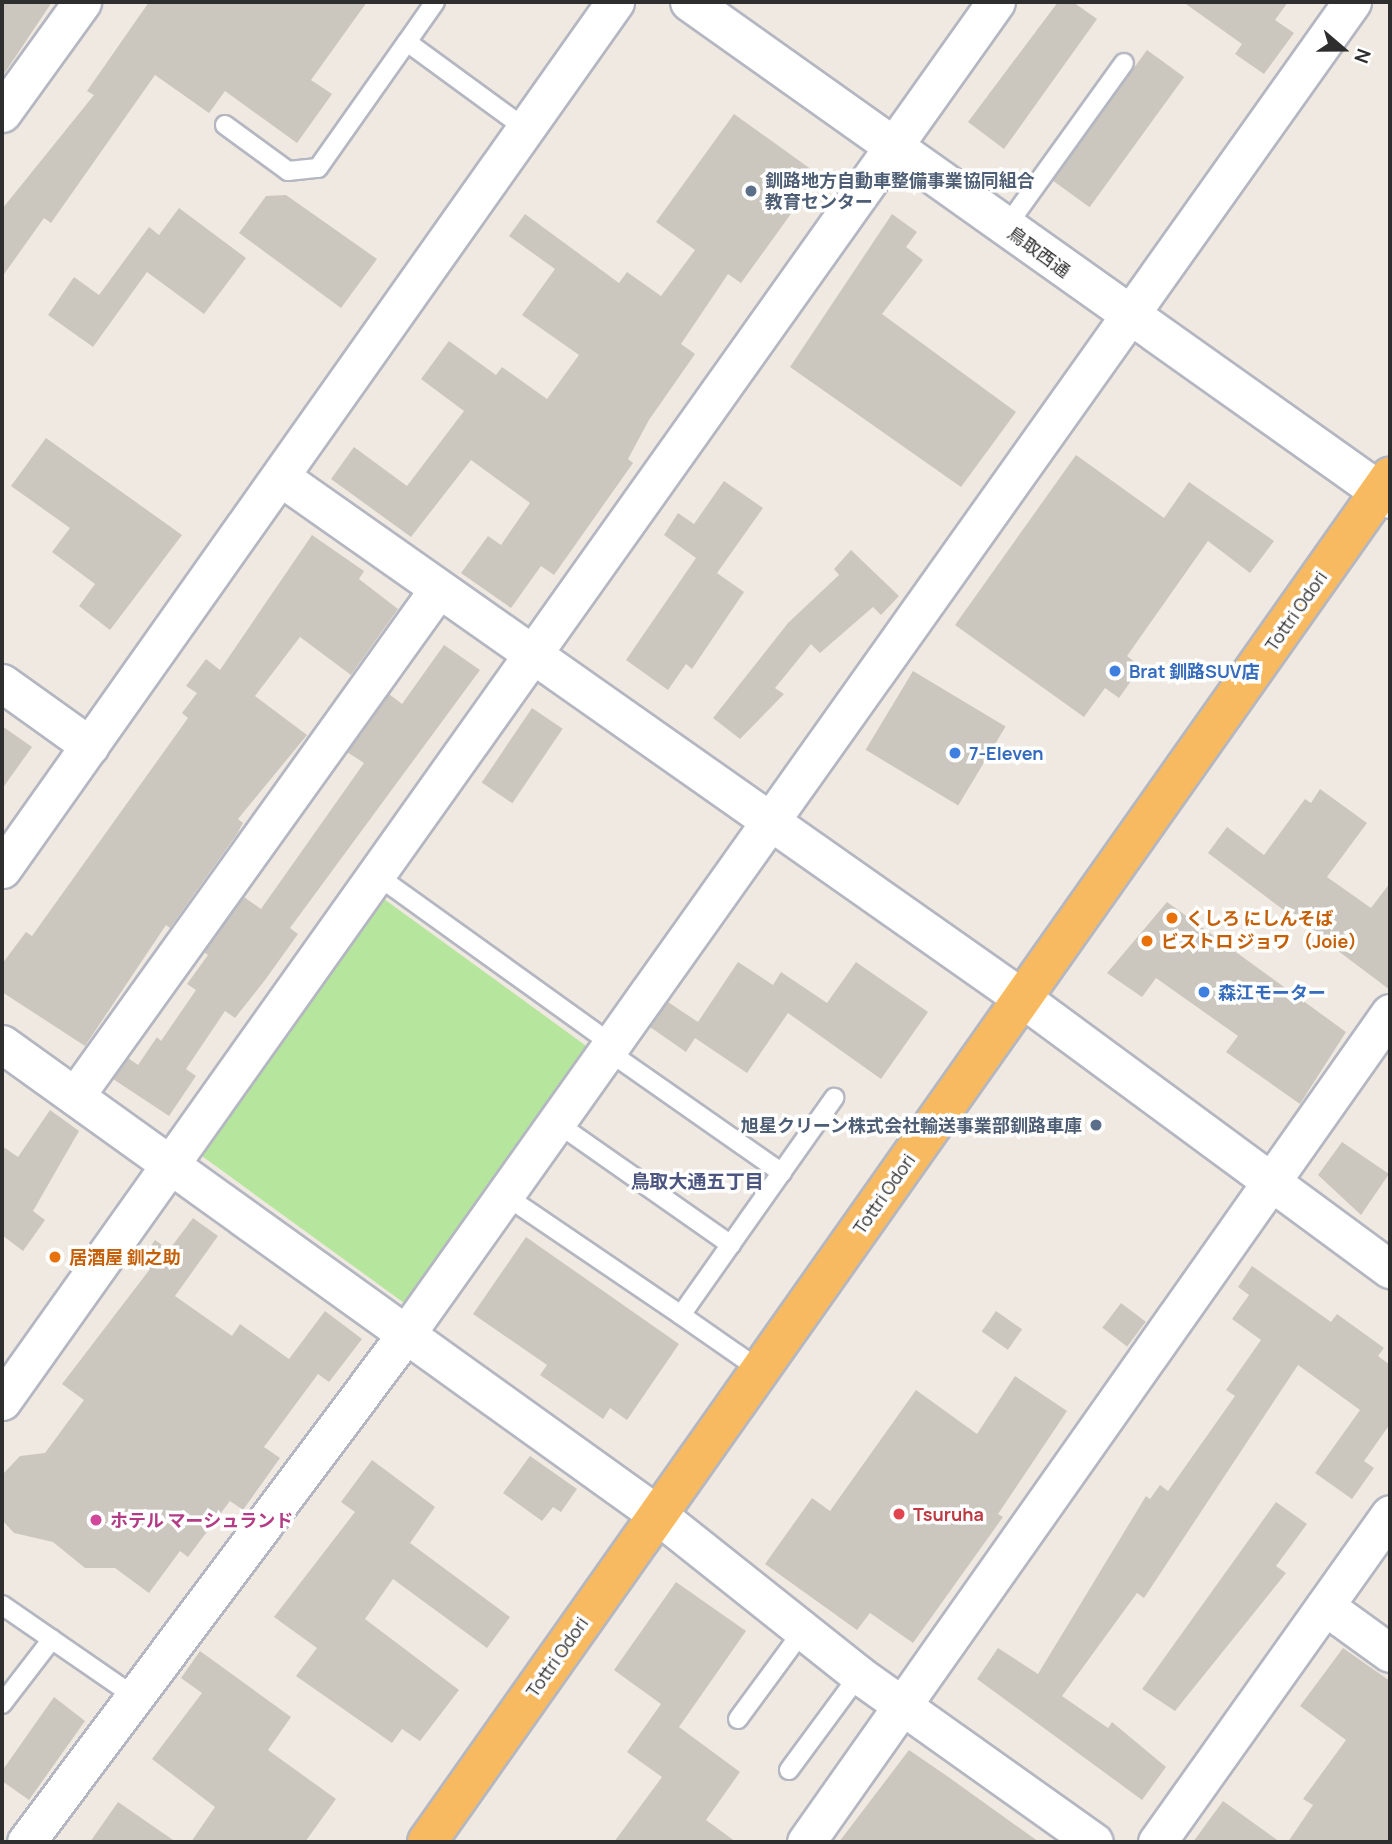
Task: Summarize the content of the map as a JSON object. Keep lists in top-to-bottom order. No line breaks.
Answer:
{"streets":{"highway":["Tottri Odori"],"street":["鳥取西通"]},"crossings":[["鳥取西通","Tottri Odori"]],"districts":["鳥取大通五丁目"],"places":["釧路地方自動車整備事業協同組合 教育センター","Brat 釧路SUV店","7-Eleven","くしろ にしんそば","ビストロ ジョワ （Joie）","森江モーター","旭星クリーン株式会社輸送事業部釧路車庫","居酒屋 釧之助","Tsuruha","ホテル マーシュランド"],"north":"right"}
